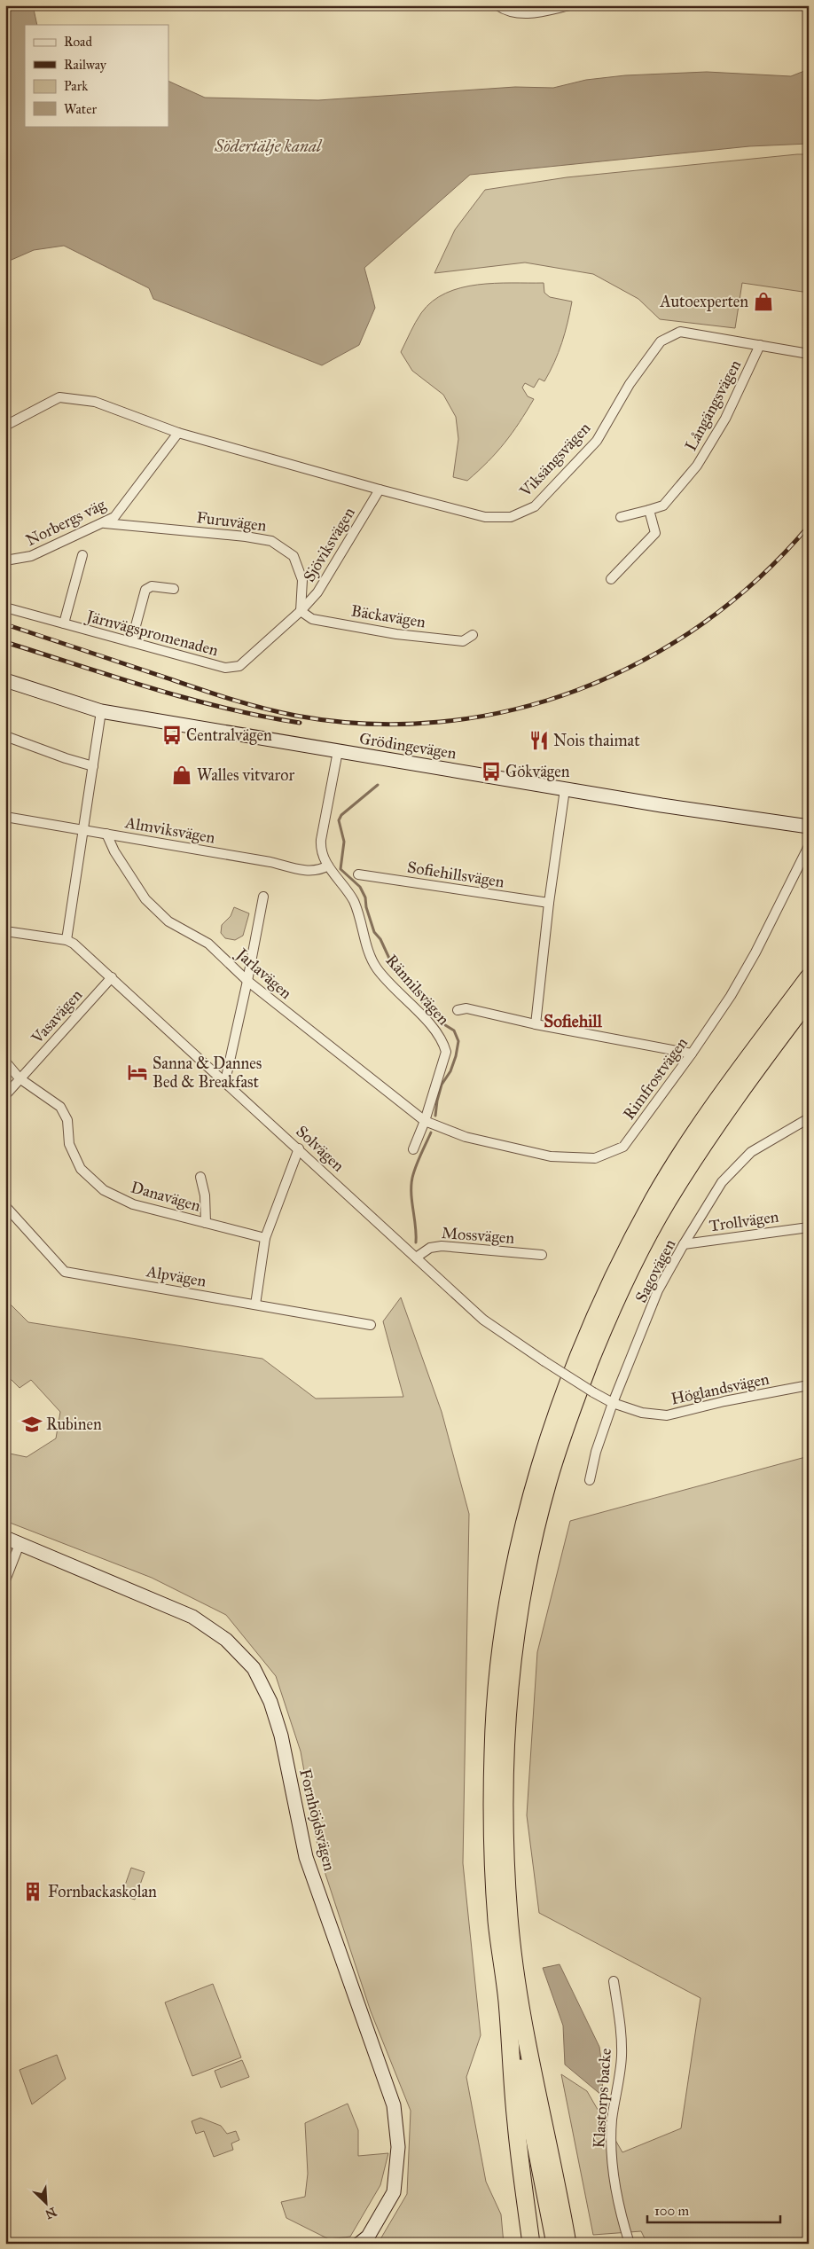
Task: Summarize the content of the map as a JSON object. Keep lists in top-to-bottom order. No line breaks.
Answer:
{"streets":{"street":["Långängsvägen","Viksängsvägen","Furuvägen","Norbergs väg","Sjöviksvägen","Bäckavägen","Järnvägspromenaden","Grödingevägen","Almviksvägen","Sofiehillsvägen","Jarlavägen","Rännilsvägen","Vasavägen","Rimfrostvägen","Solvägen","Danavägen","Trollvägen","Mossvägen","Sagovägen","Alpvägen","Höglandsvägen","Fornhöjdsvägen","Klastorps backe"]},"crossings":[["Långängsvägen","Viksängsvägen"],["Viksängsvägen","Norbergs väg"],["Viksängsvägen","Sjöviksvägen"],["Furuvägen","Norbergs väg"],["Furuvägen","Sjöviksvägen"],["Furuvägen","Bäckavägen"],["Furuvägen","Järnvägspromenaden"],["Sjöviksvägen","Bäckavägen"],["Sjöviksvägen","Järnvägspromenaden"],["Bäckavägen","Järnvägspromenaden"],["Grödingevägen","Rännilsvägen"],["Almviksvägen","Jarlavägen"],["Almviksvägen","Rännilsvägen"],["Jarlavägen","Rännilsvägen"],["Jarlavägen","Rimfrostvägen"],["Rännilsvägen","Rimfrostvägen"],["Vasavägen","Solvägen"],["Vasavägen","Danavägen"],["Solvägen","Mossvägen"],["Solvägen","Sagovägen"],["Solvägen","Höglandsvägen"],["Trollvägen","Sagovägen"],["Sagovägen","Höglandsvägen"]],"districts":["Sofiehill"],"water":["Södertälje kanal"],"places":{"shop":["Autoexperten","Walles vitvaror"],"bus stop":["Centralvägen","Gökvägen"],"restaurant":["Nois thaimat"],"hotel":["Sanna & Dannes Bed & Breakfast"],"school or university":["Rubinen"],"building":["Fornbackaskolan"]},"legend":["Road","Railway","Park","Water"],"scale_bar":"100 m","north":"bottom right"}
